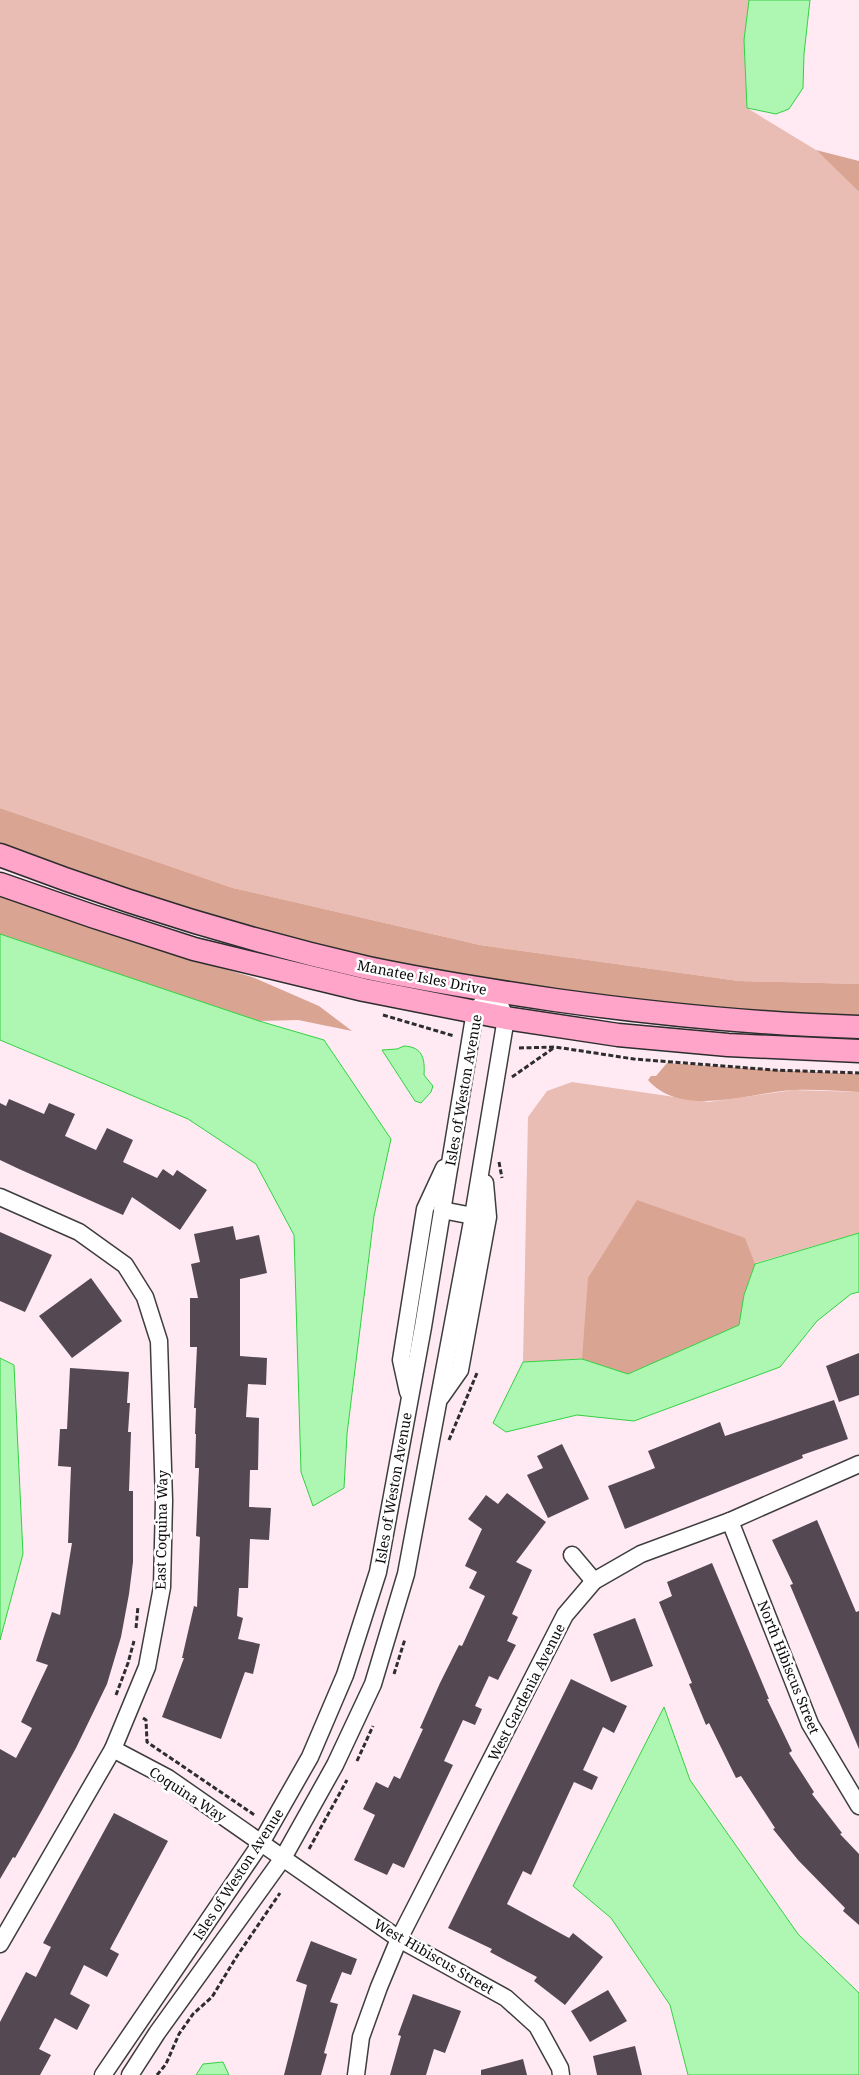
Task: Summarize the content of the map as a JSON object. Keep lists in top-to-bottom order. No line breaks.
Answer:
{"streets":{"street":["Manatee Isles Drive","Isles of Weston Avenue","East Coquina Way","North Hibiscus Street","West Gardenia Avenue","Coquina Way","West Hibiscus Street"]},"crossings":[["Manatee Isles Drive","Isles of Weston Avenue"],["Isles of Weston Avenue","Coquina Way"],["Isles of Weston Avenue","West Hibiscus Street"],["East Coquina Way","Coquina Way"],["North Hibiscus Street","West Gardenia Avenue"],["West Gardenia Avenue","West Hibiscus Street"],["Coquina Way","West Hibiscus Street"]]}
